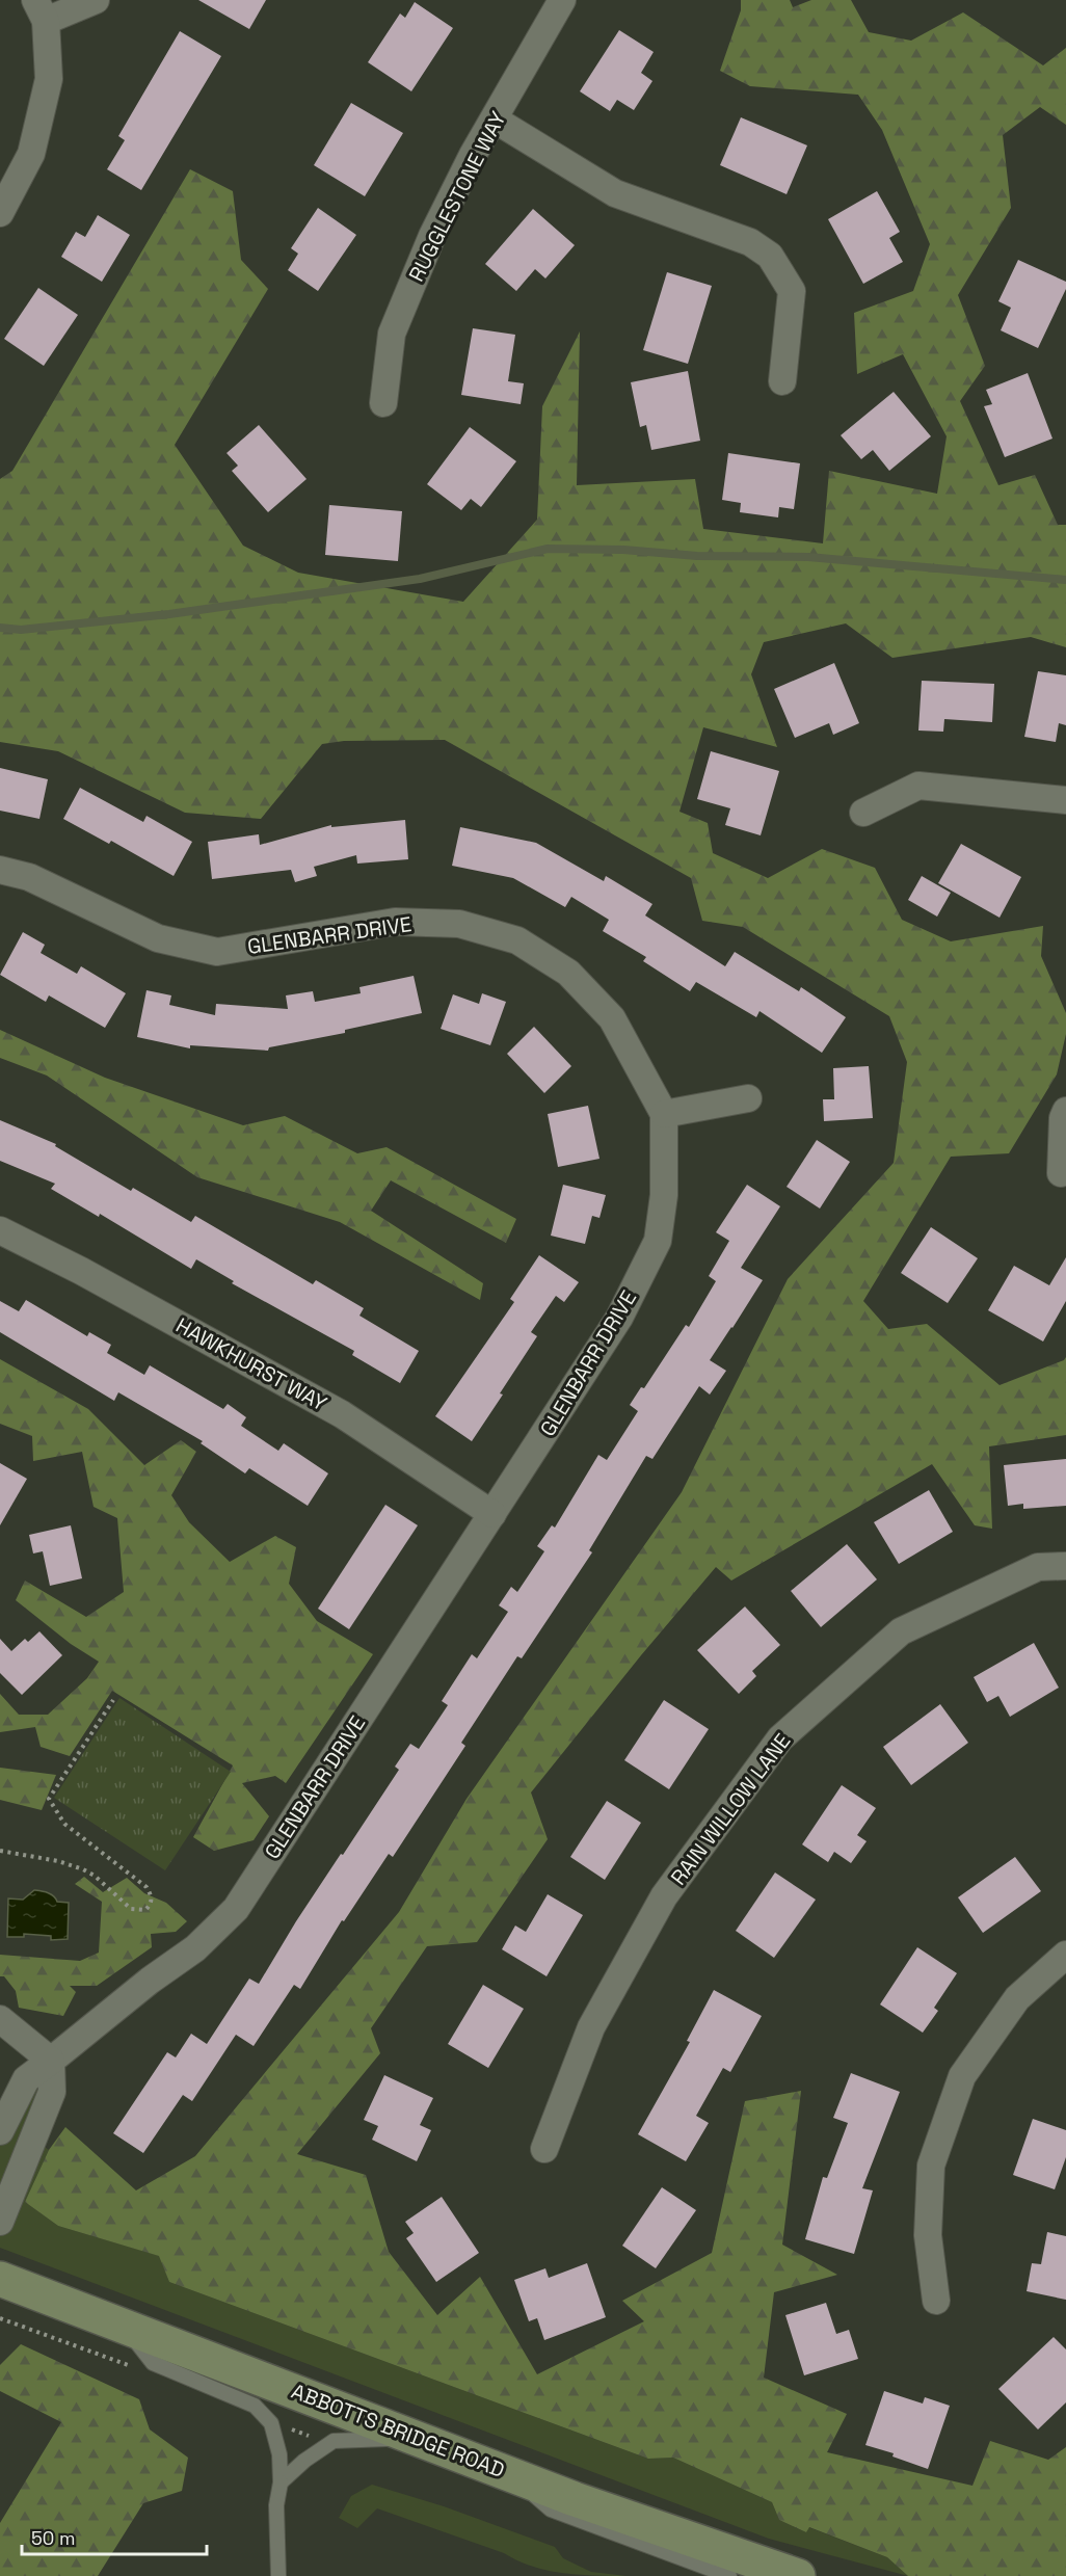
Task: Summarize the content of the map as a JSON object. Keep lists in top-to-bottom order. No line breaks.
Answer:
{"streets":{"main road":["ABBOTTS BRIDGE ROAD"],"street":["RUGGLESTONE WAY","GLENBARR DRIVE","HAWKHURST WAY","RAIN WILLOW LANE"]},"crossings":[["GLENBARR DRIVE","HAWKHURST WAY"]],"scale_bar":"50 m"}
